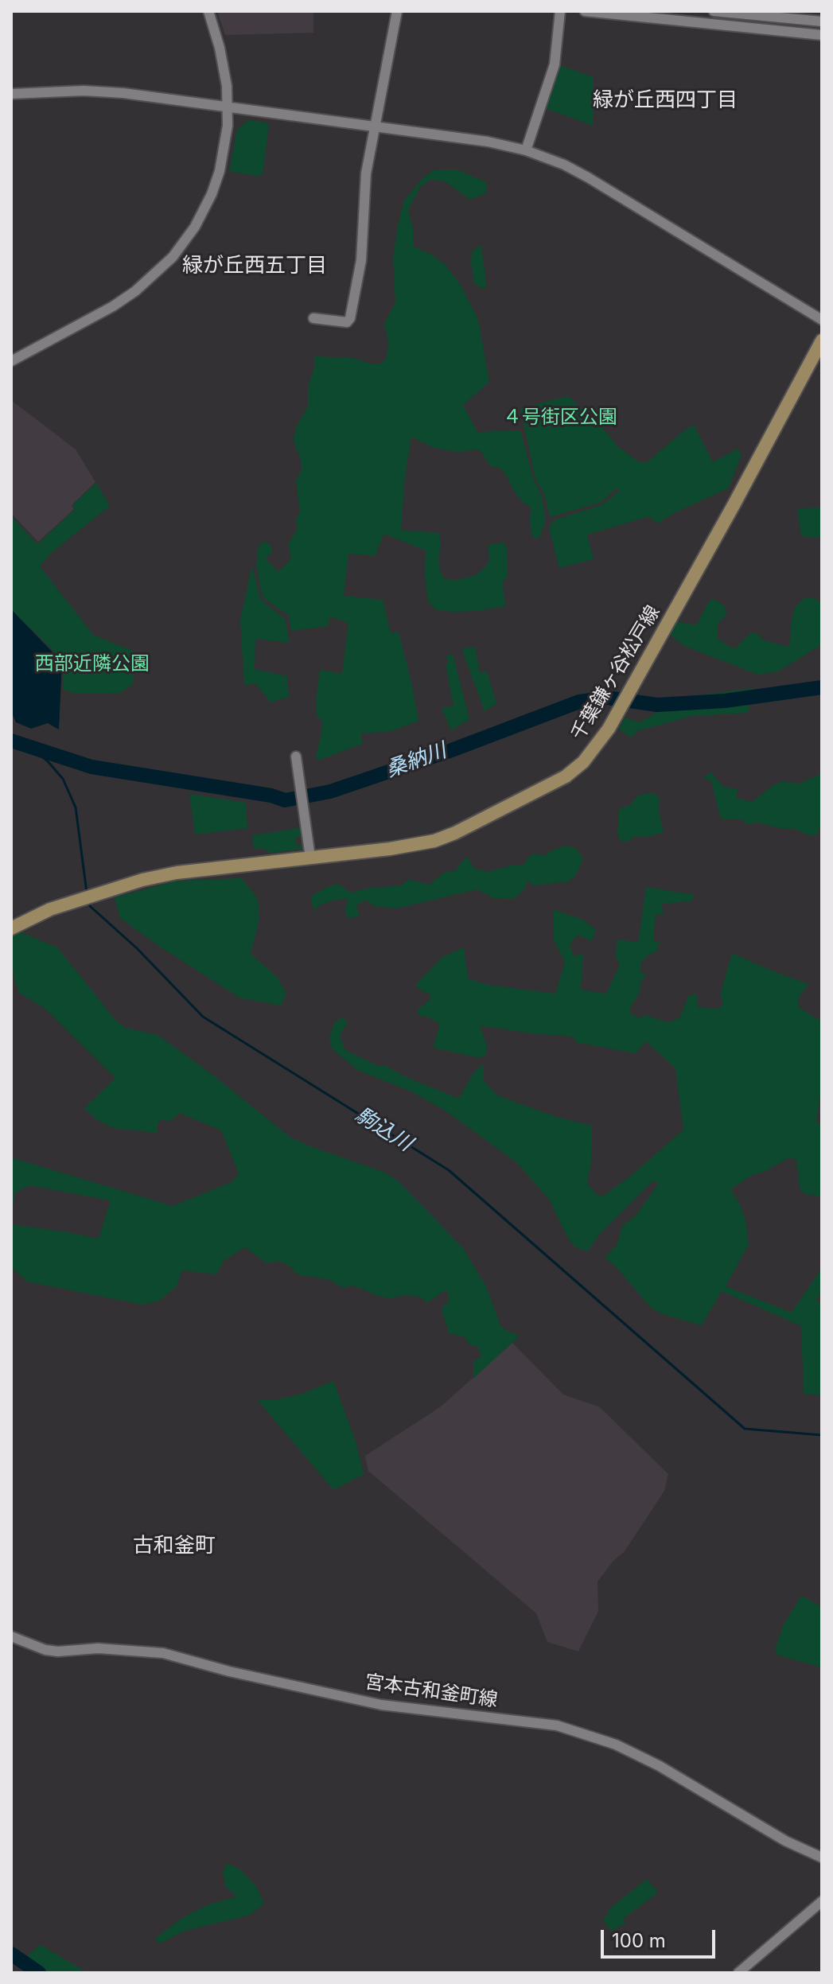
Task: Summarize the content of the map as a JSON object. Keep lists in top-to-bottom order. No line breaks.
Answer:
{"streets":{"main road":["千葉鎌ヶ谷松戸線"],"street":["宮本古和釜町線"]},"districts":["緑が丘西四丁目","緑が丘西五丁目","古和釜町"],"water":["桑納川","駒込川"],"parks":["４号街区公園","西部近隣公園"],"scale_bar":"100 m"}
